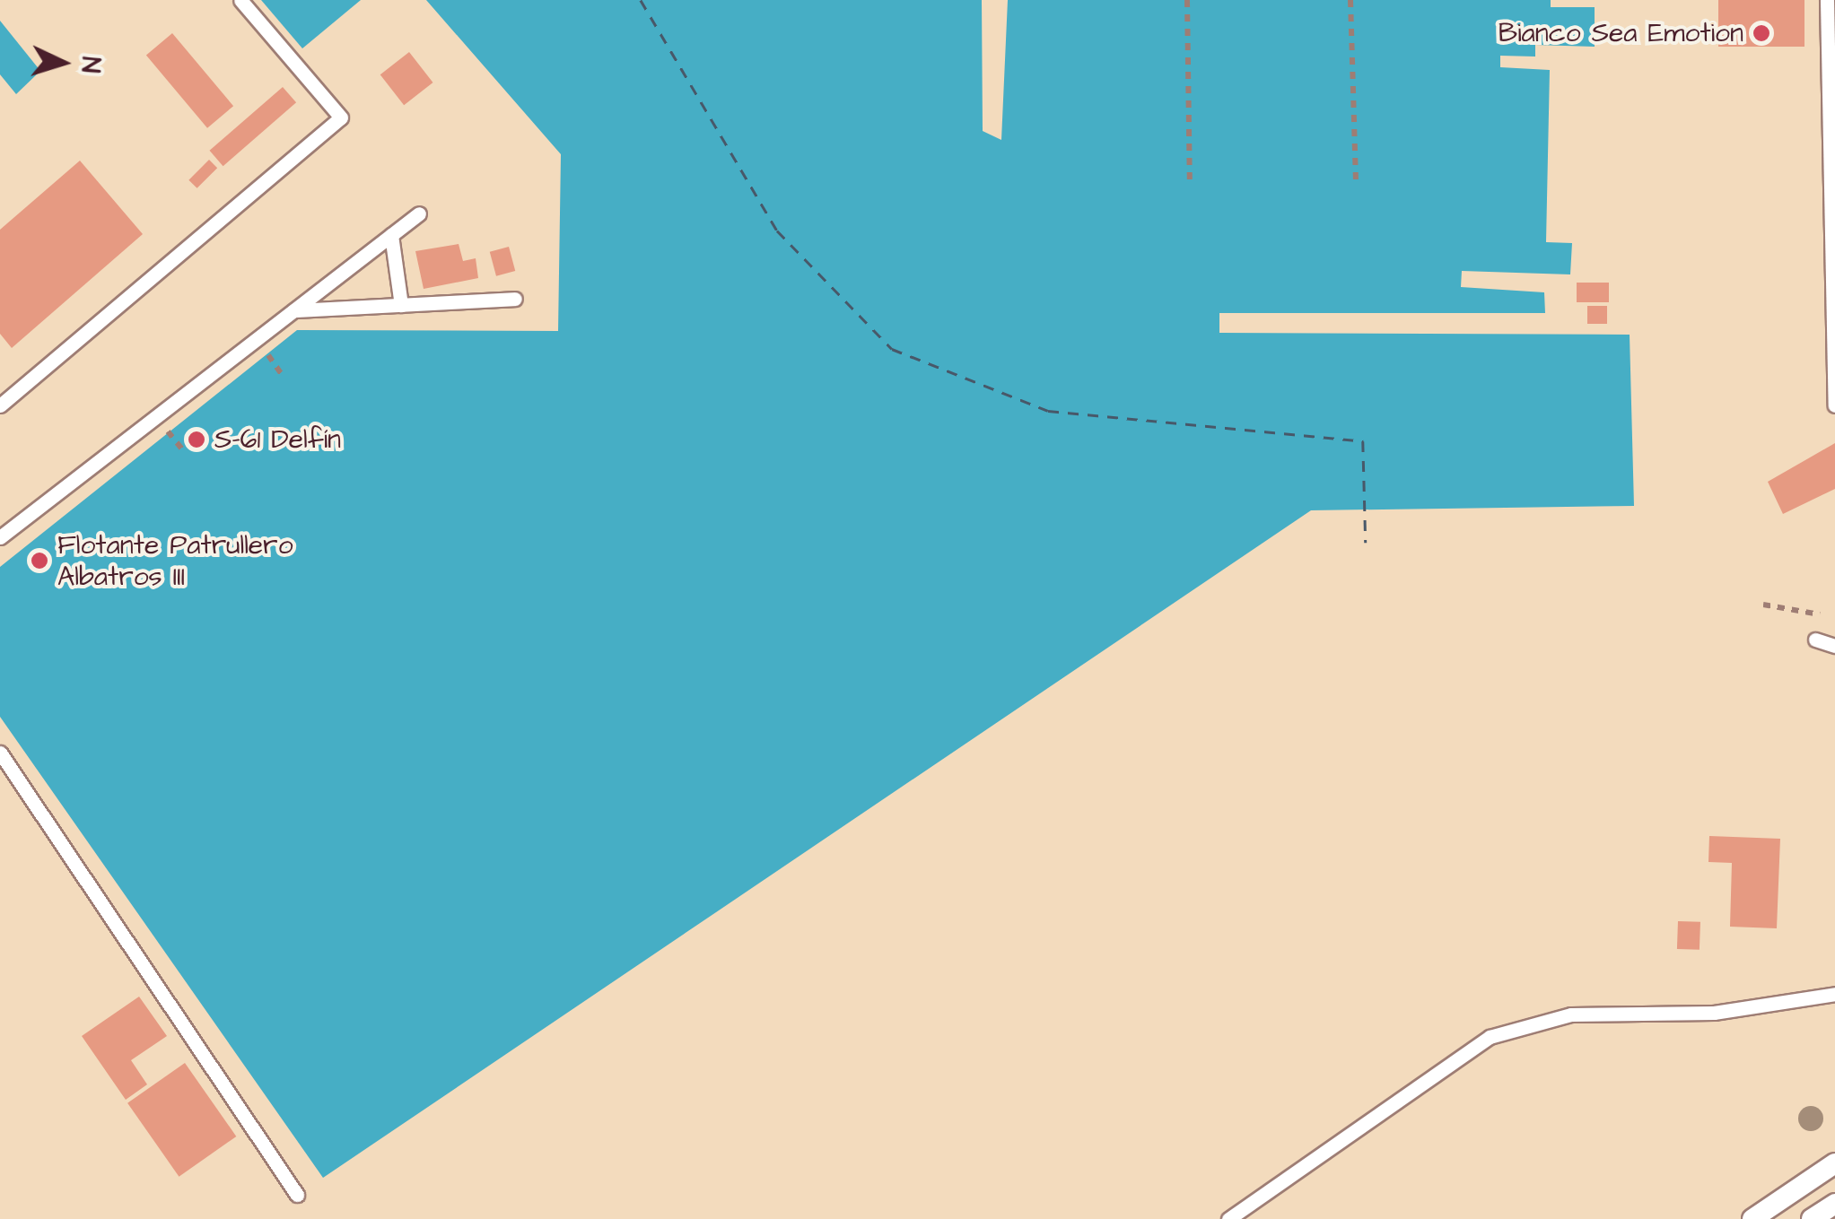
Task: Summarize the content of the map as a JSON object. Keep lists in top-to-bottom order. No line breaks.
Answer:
{"places":["Bianco Sea Emotion","S-61 Delfín","Flotante Patrullero Albatros III"],"north":"right"}
